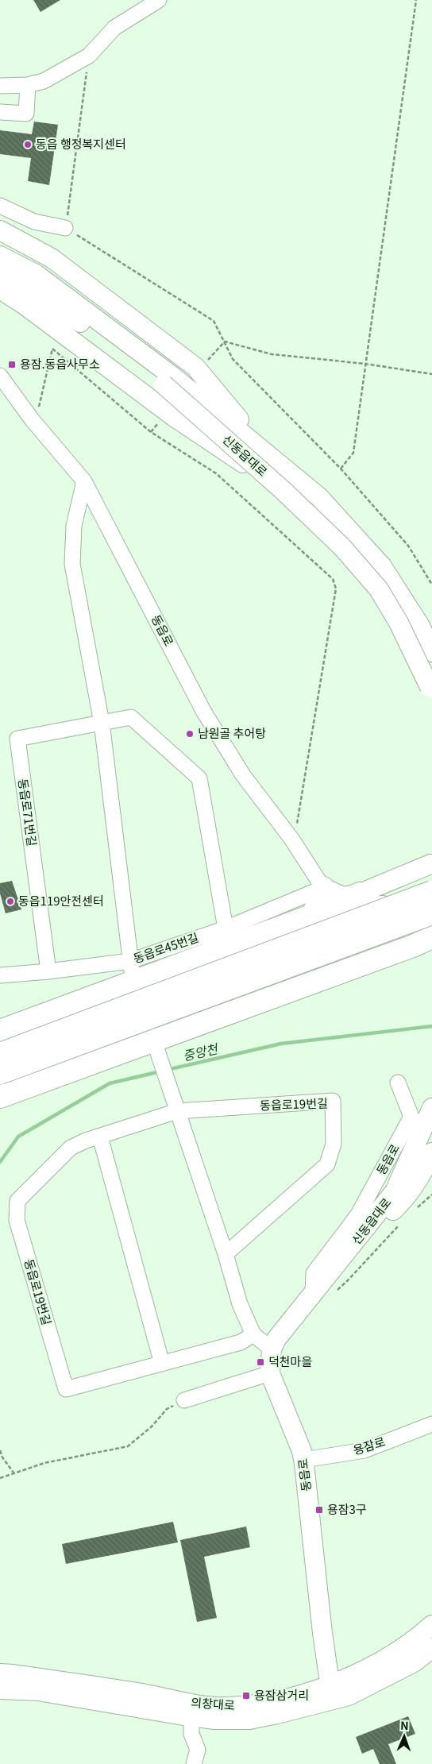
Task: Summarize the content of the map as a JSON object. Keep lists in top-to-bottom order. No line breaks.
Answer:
{"streets":{"main road":["신동읍대로","동읍로","의창대로"],"street":["동읍로71번길","동읍로45번길","동읍로19번길","용잠로"]},"crossings":[["신동읍대로","동읍로"],["동읍로","동읍로45번길"],["동읍로","용잠로"],["동읍로","의창대로"],["동읍로71번길","동읍로45번길"]],"water":["중앙천"],"places":{"other":["동읍 행정복지센터","남원골 추어탕","동읍119안전센터"],"transit":["용잠.동읍사무소","덕천마을","용잠3구","용잠삼거리"]},"north":"top"}
